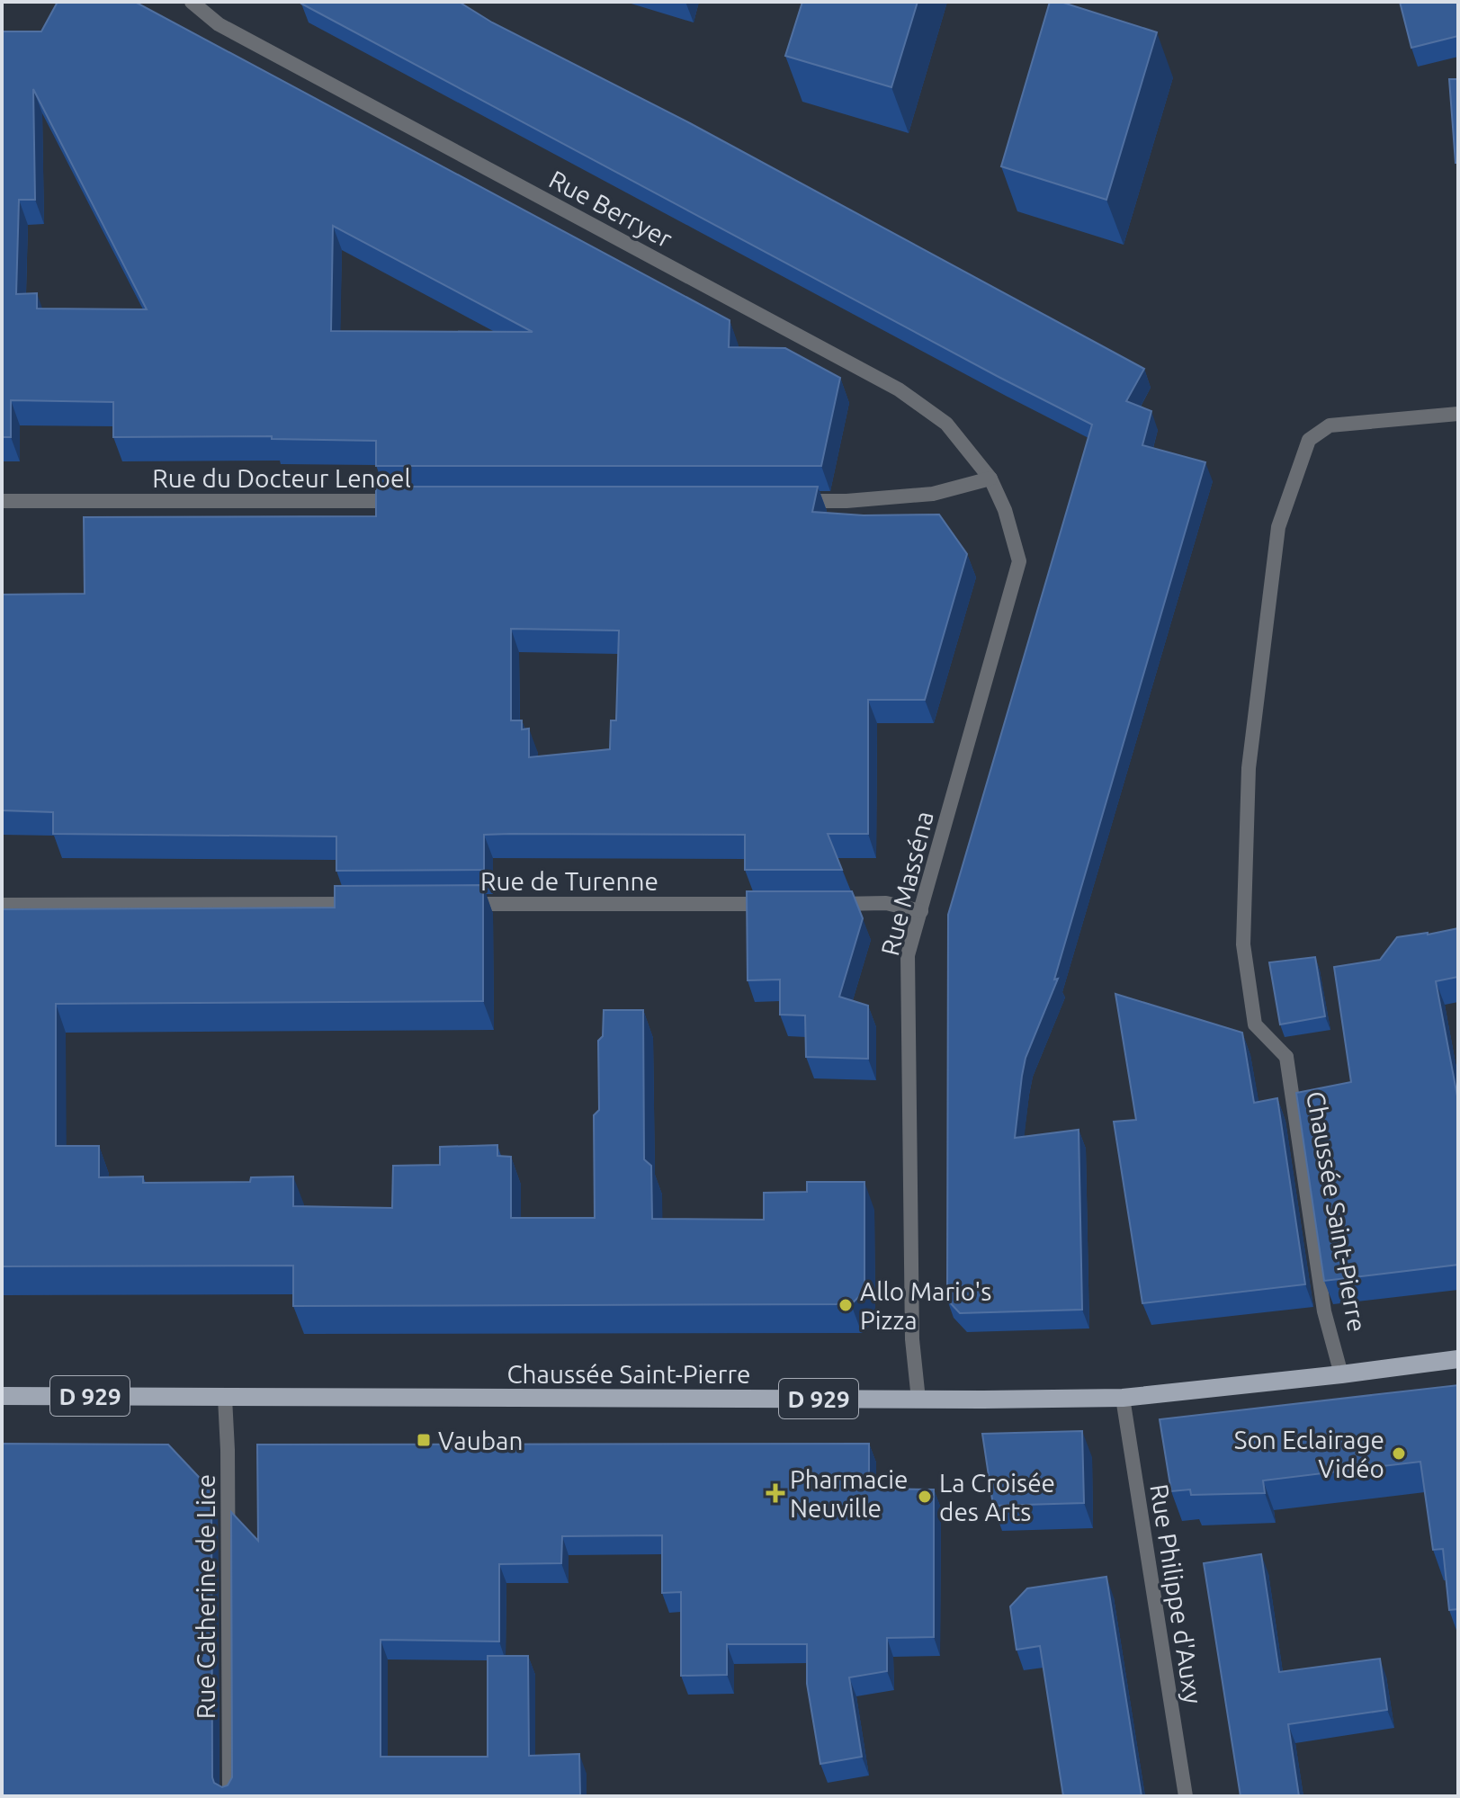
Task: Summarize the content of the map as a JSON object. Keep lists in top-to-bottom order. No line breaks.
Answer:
{"streets":{"main road":["Chaussée Saint-Pierre","D 929"],"street":["Rue Berryer","Rue du Docteur Lenoel","Rue de Turenne","Rue Masséna","Rue Philippe d'Auxy","Rue Catherine de Lice"]},"crossings":[["Rue Berryer","Rue Masséna"],["Rue Masséna","Chaussée Saint-Pierre"],["Chaussée Saint-Pierre","Rue Philippe d'Auxy"],["Chaussée Saint-Pierre","Rue Catherine de Lice"]],"places":{"other":["Allo Mario's Pizza","Son Eclairage Vidéo","La Croisée des Arts"],"transit":["Vauban"],"health":["Pharmacie Neuville"]}}
